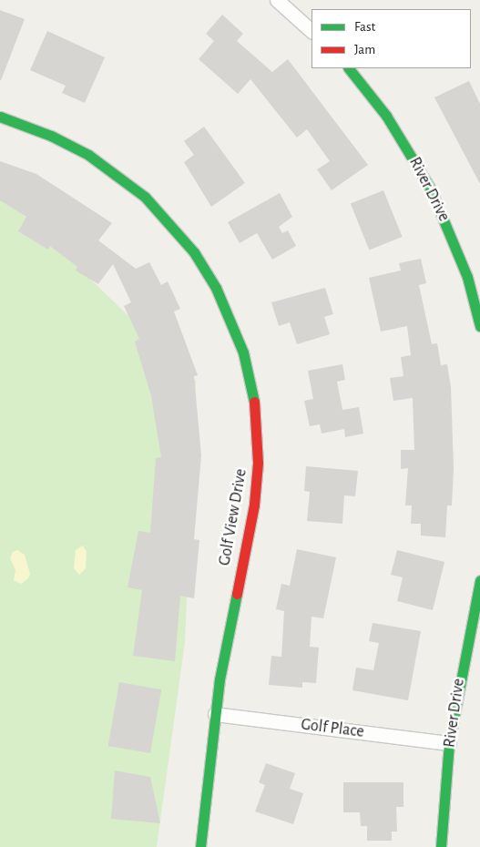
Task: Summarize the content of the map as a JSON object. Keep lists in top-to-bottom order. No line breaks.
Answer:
{"streets":{"street":["River Drive","Golf View Drive","Golf Place"]},"crossings":[["River Drive","Golf Place"],["Golf View Drive","Golf Place"]],"legend":["Fast","Jam"]}
